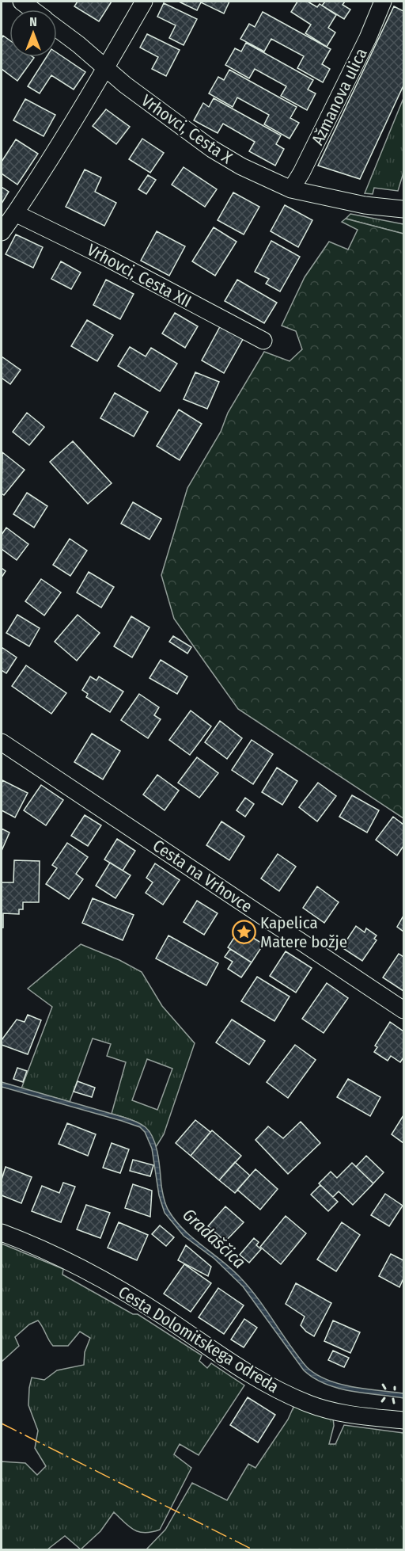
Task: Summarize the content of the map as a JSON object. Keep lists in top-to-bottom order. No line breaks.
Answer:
{"streets":{"street":["Ažmanova ulica","Vrhovci, Cesta X","Vrhovci, Cesta XII","Cesta na Vrhovce","Cesta Dolomitskega odreda"]},"crossings":[["Ažmanova ulica","Vrhovci, Cesta X"]],"water":["Gradaščica"],"places":{"place":["Kapelica Matere božje"]},"north":"top"}
